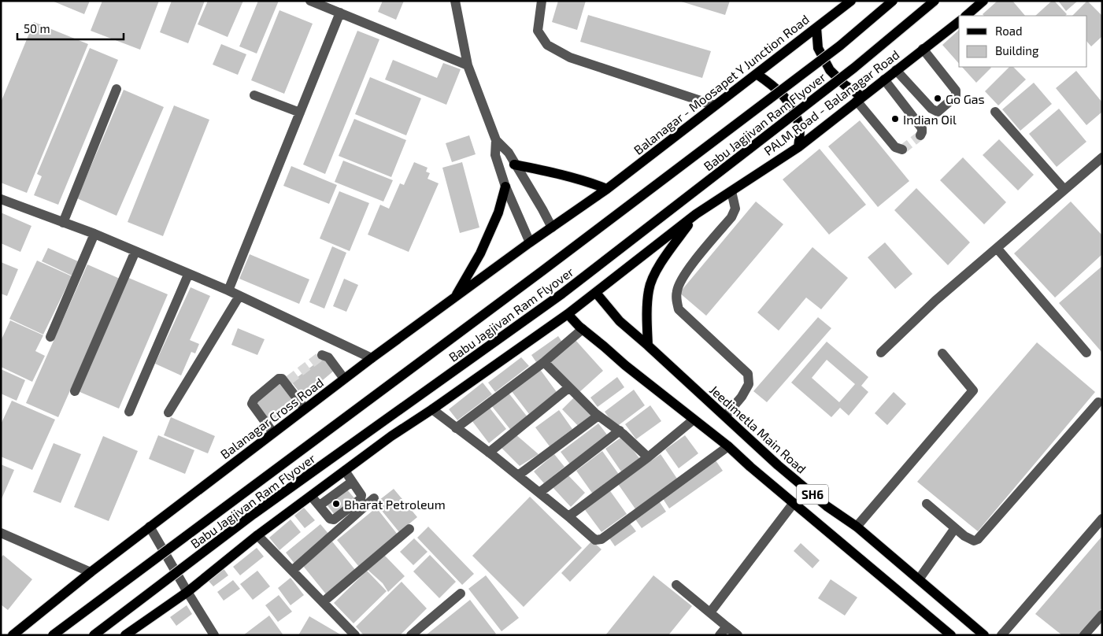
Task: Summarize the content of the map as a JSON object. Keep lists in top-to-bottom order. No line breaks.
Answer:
{"streets":{"main road":["Balanagar - Moosapet Y Junction Road","PALM Road - Balanagar Road","Babu Jagjivan Ram Flyover","Balanagar Cross Road","Jeedimetla Main Road","SH6"]},"crossings":[["PALM Road - Balanagar Road","Jeedimetla Main Road"],["PALM Road - Balanagar Road","SH6"]],"places":["Go Gas","Indian Oil","Bharat Petroleum"],"legend":["Road","Building"],"scale_bar":"50 m"}
